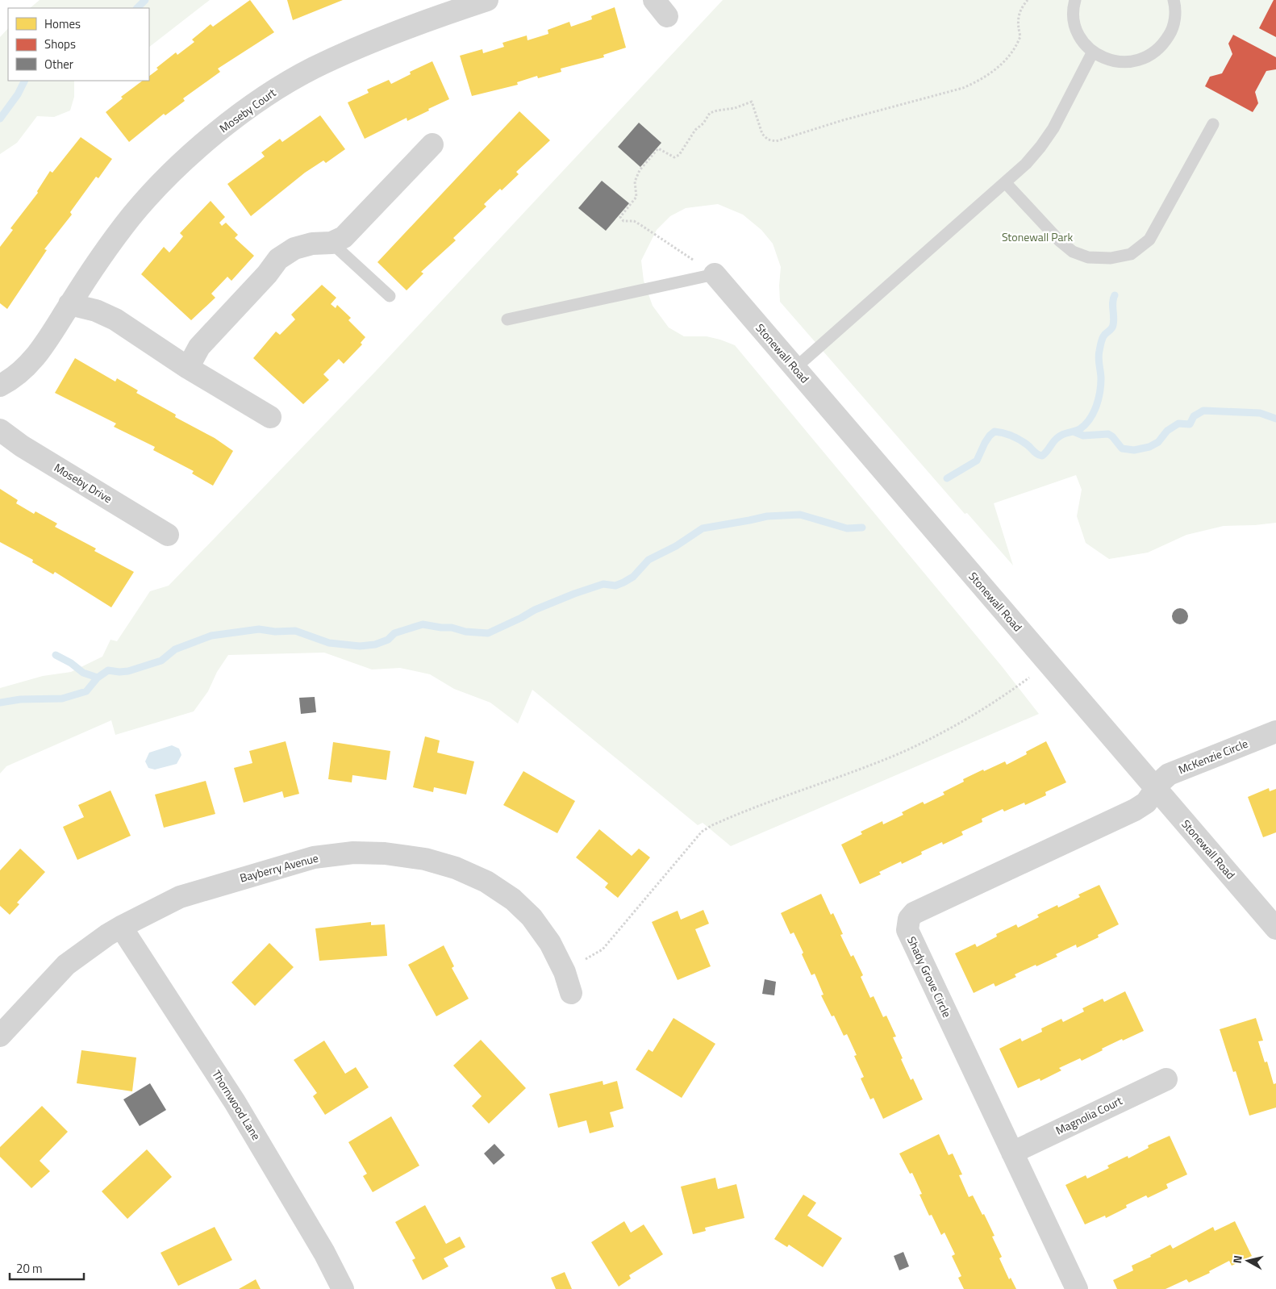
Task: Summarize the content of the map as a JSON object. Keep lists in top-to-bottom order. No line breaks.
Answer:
{"streets":{"street":["Moseby Court","Stonewall Road","Moseby Drive","McKenzie Circle","Bayberry Avenue","Shady Grove Circle","Thornwood Lane","Magnolia Court"]},"crossings":[["Stonewall Road","McKenzie Circle"],["Stonewall Road","Shady Grove Circle"],["McKenzie Circle","Shady Grove Circle"],["Bayberry Avenue","Thornwood Lane"],["Shady Grove Circle","Magnolia Court"]],"parks":["Stonewall Park"],"legend":["Homes","Shops","Other"],"scale_bar":"20 m","north":"left"}
